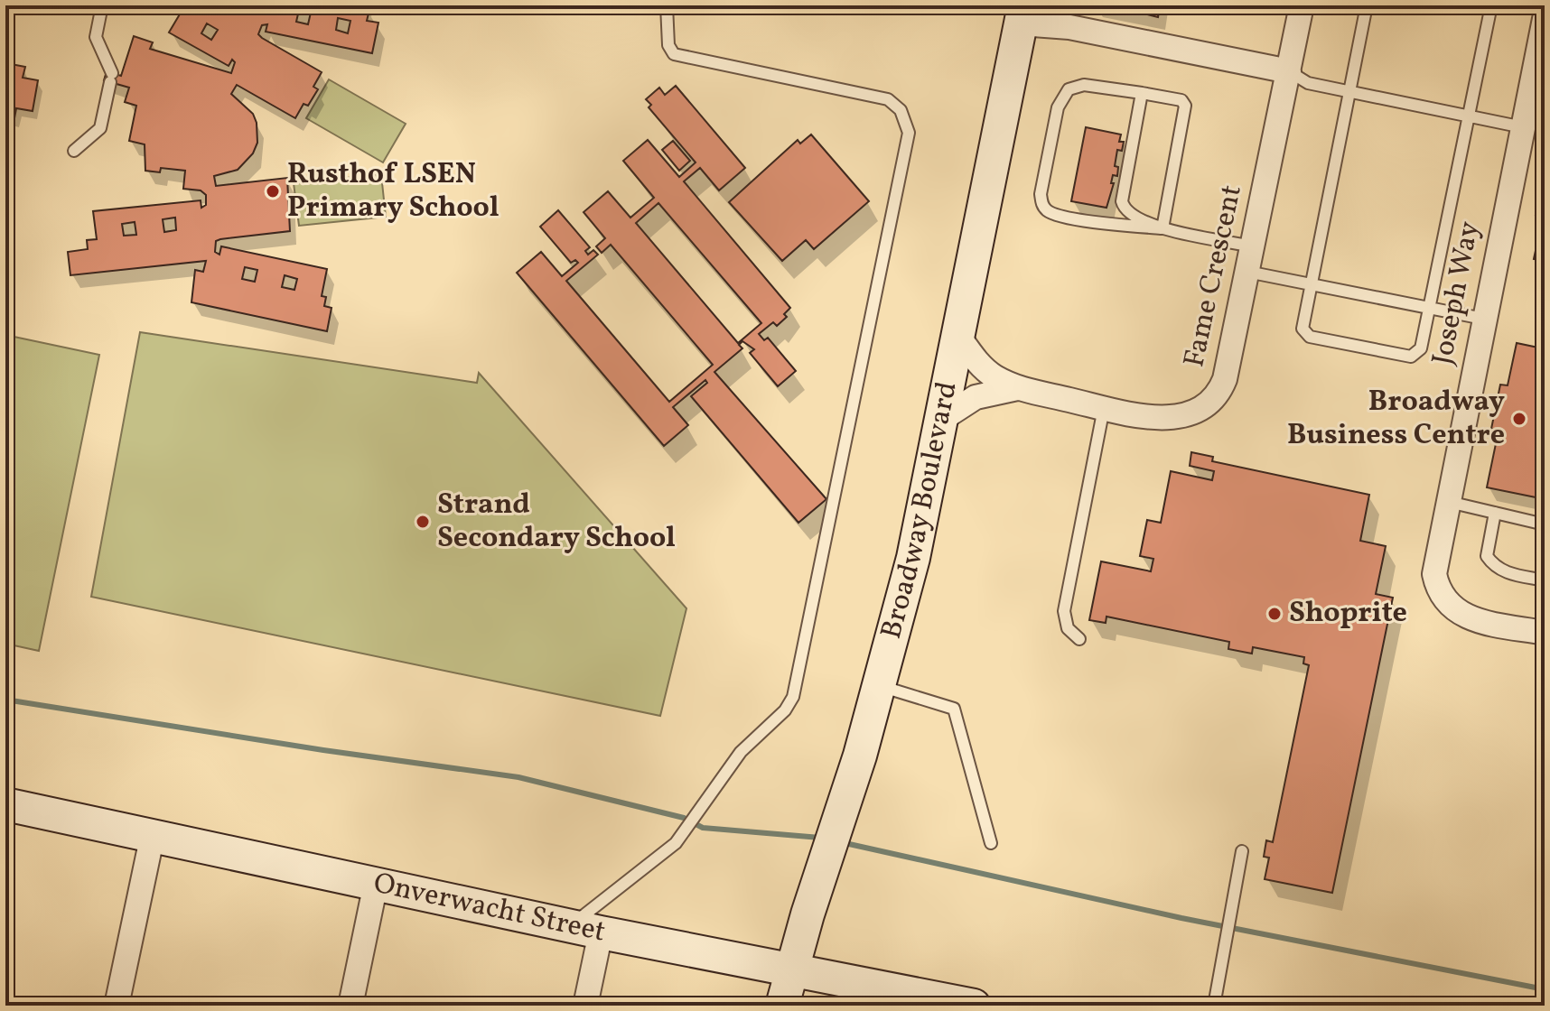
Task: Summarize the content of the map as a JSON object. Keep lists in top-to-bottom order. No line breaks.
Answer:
{"streets":{"main road":["Broadway Boulevard","Onverwacht Street"],"street":["Fame Crescent","Joseph Way"]},"crossings":[["Fame Crescent","Broadway Boulevard"],["Broadway Boulevard","Onverwacht Street"]],"places":["Rusthof LSEN Primary School","Broadway Business Centre","Strand Secondary School","Shoprite"]}
